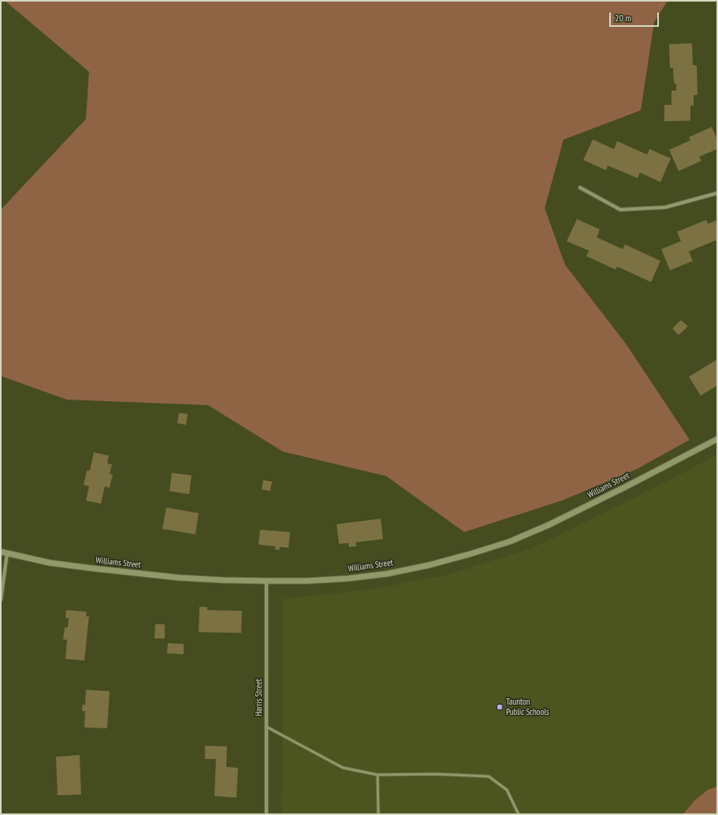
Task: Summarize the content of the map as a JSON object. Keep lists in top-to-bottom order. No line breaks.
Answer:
{"streets":{"street":["Williams Street","Harris Street"]},"crossings":[["Williams Street","Harris Street"]],"places":["Taunton Public Schools"],"scale_bar":"20 m"}
